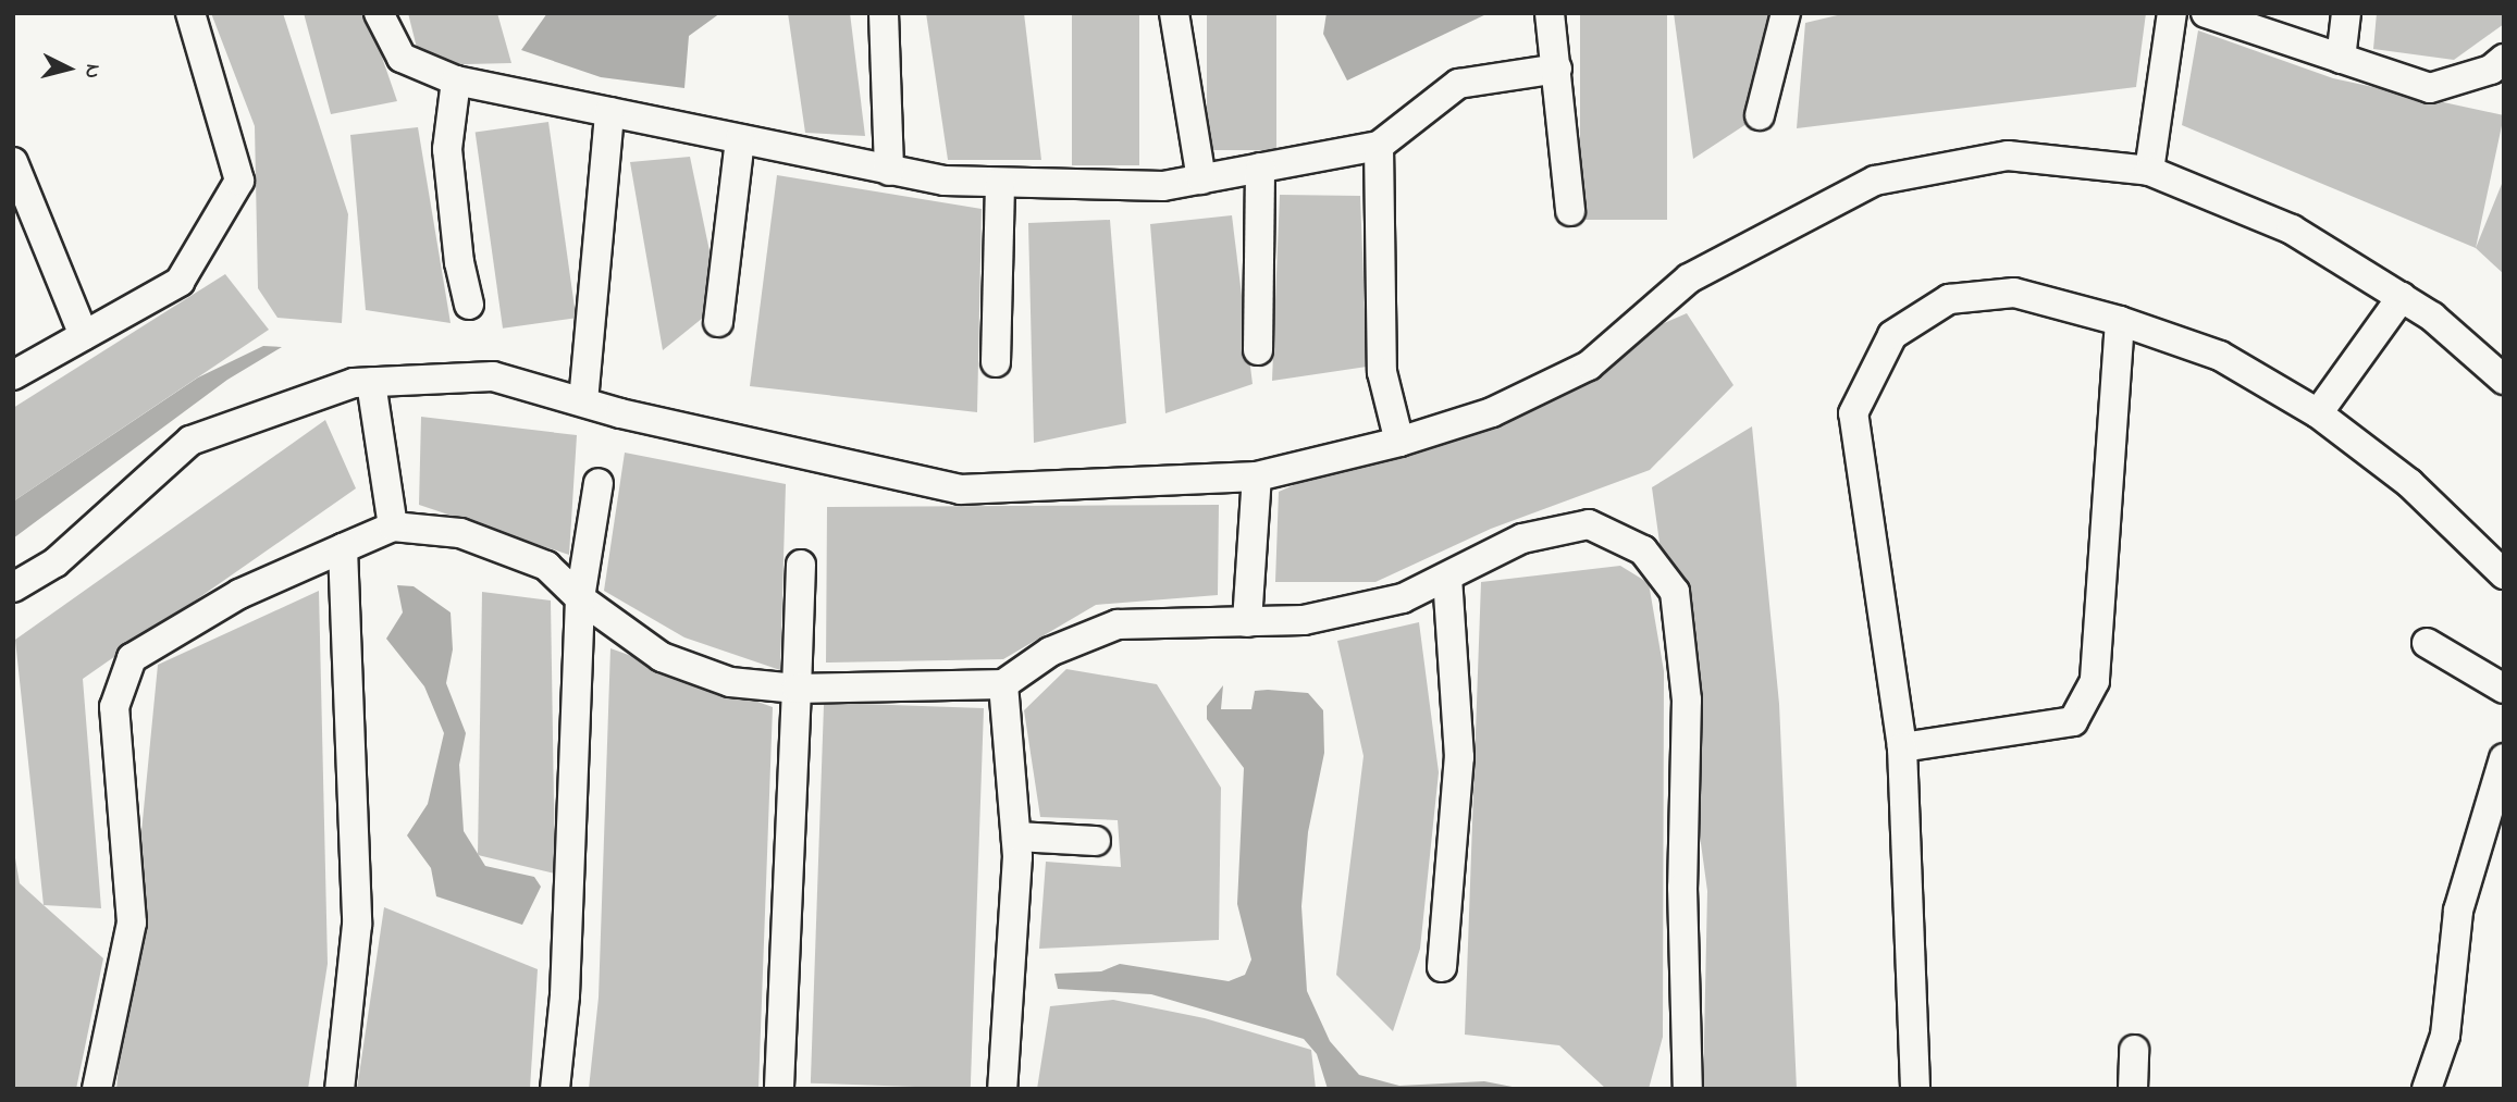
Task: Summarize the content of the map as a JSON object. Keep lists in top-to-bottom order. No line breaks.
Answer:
{"north":"right"}
